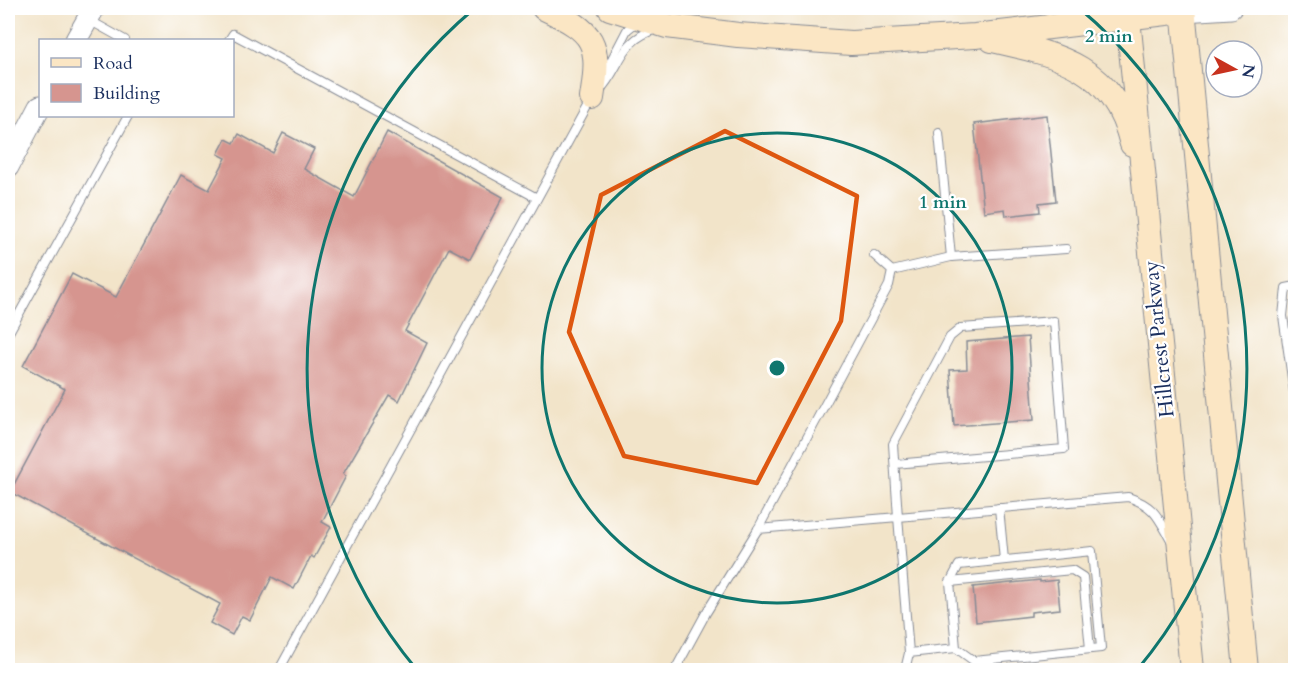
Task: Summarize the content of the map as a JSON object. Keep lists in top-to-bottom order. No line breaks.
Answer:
{"streets":{"main road":["Hillcrest Parkway"]},"legend":["Road","Building"],"north":"right","rings":["2 min","1 min"]}
